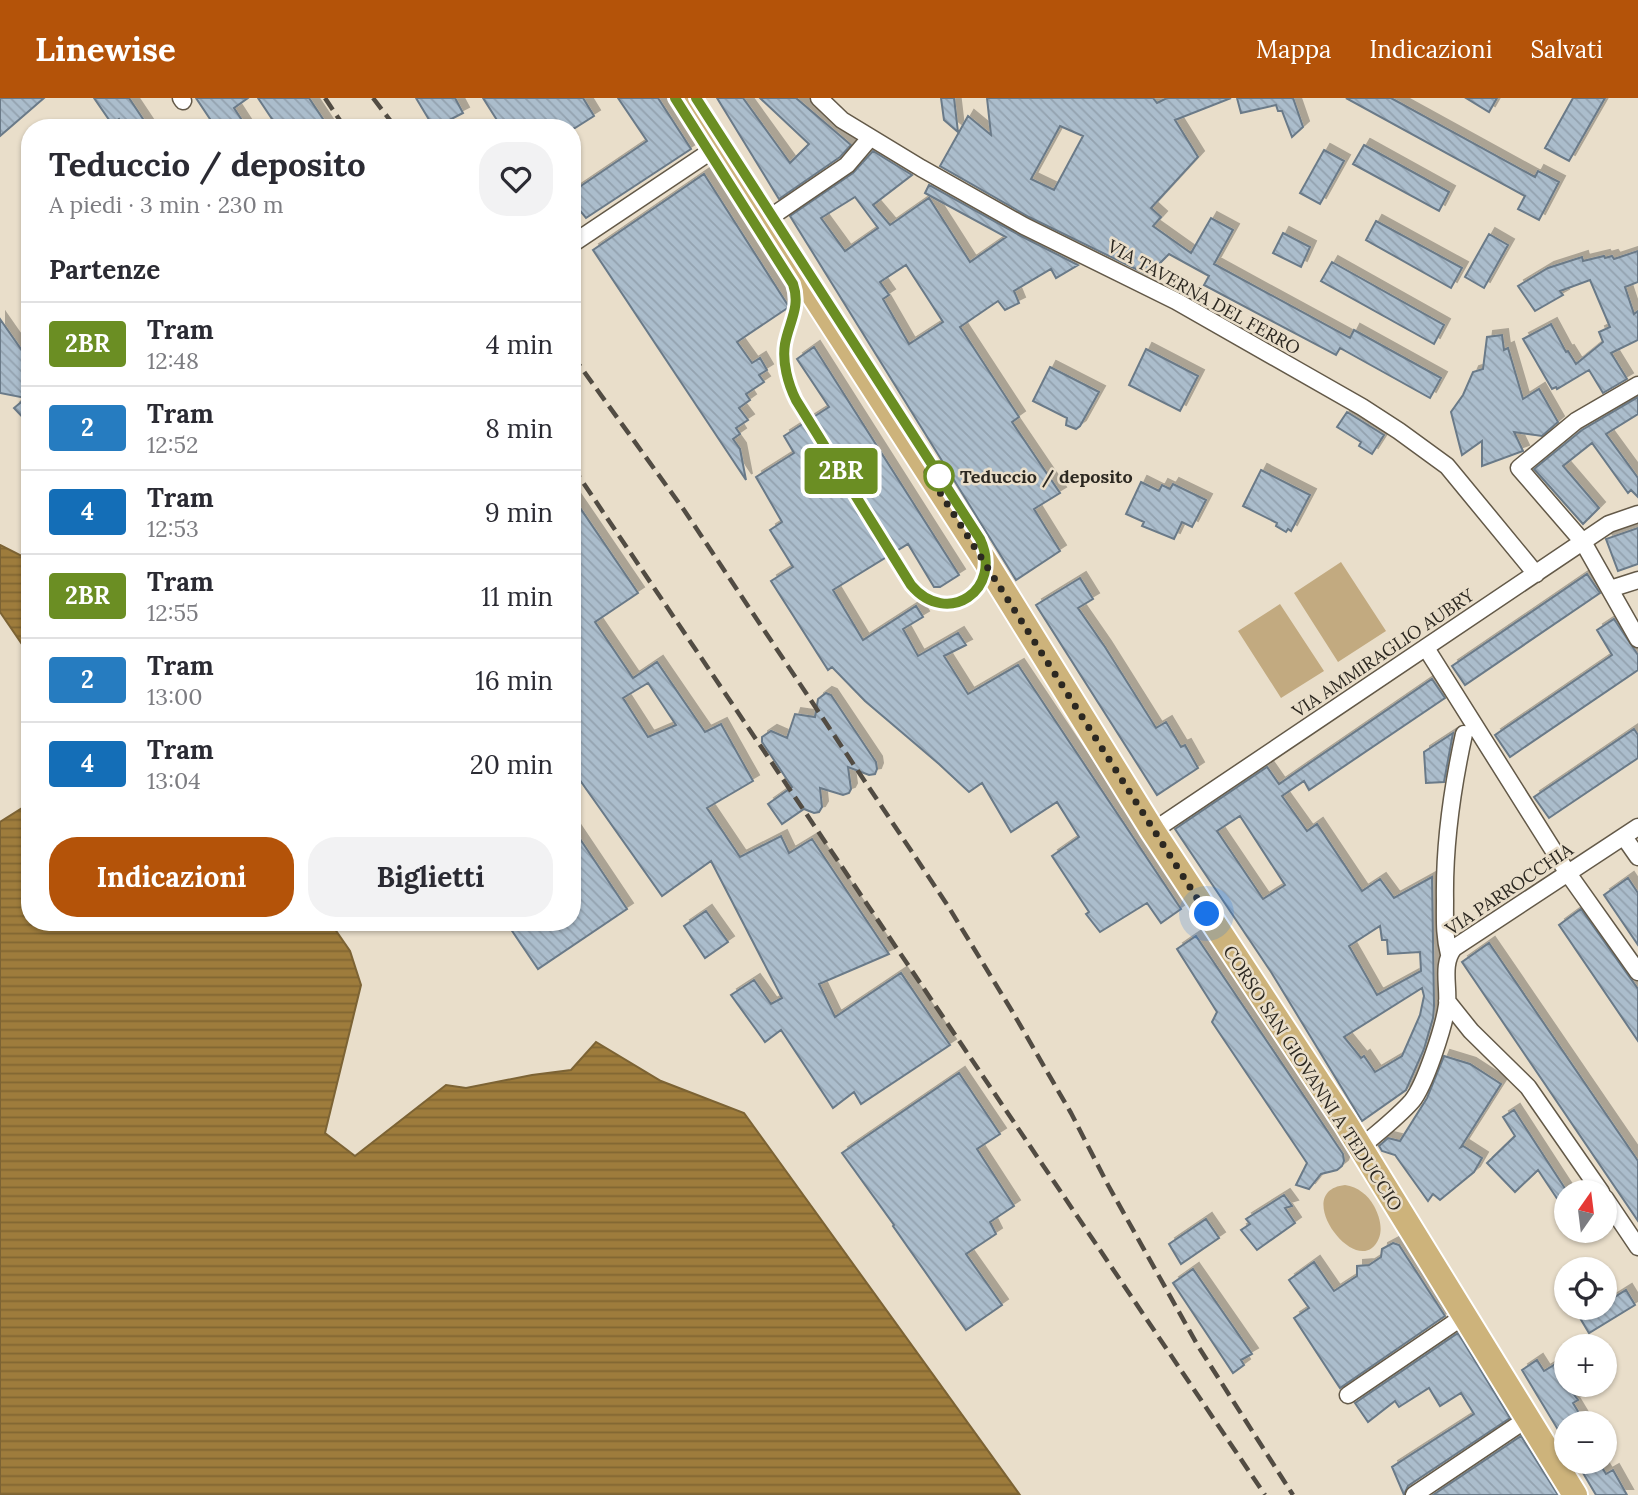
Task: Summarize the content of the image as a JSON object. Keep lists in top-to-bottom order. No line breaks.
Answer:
{"streets":{"main road":["CORSO SAN GIOVANNI A TEDUCCIO"],"street":["VIA TAVERNA DEL FERRO","VIA AMMIRAGLIO AUBRY","VIA PARROCCHIA"]},"crossings":[["VIA TAVERNA DEL FERRO","VIA AMMIRAGLIO AUBRY"],["VIA AMMIRAGLIO AUBRY","CORSO SAN GIOVANNI A TEDUCCIO"],["VIA PARROCCHIA","CORSO SAN GIOVANNI A TEDUCCIO"]],"places":["Teduccio / deposito"],"lines":["tram line 2BR"],"north":"top","page":{"header":"Linewise","nav":["Mappa","Indicazioni","Salvati"],"on_map":"2BR","heading":[["Teduccio / deposito","A piedi · 3 min · 230 m"],"Partenze"],"list":[{"mark":"2BR","name":"Tram","note":"12:48","value":"4 min"},{"mark":"2","name":"Tram","note":"12:52","value":"8 min"},{"mark":"4","name":"Tram","note":"12:53","value":"9 min"},{"mark":"2BR","name":"Tram","note":"12:55","value":"11 min"},{"mark":"2","name":"Tram","note":"13:00","value":"16 min"},{"mark":"4","name":"Tram","note":"13:04","value":"20 min"}],"buttons":["Indicazioni","Biglietti"],"map_buttons":["+","−"]}}
